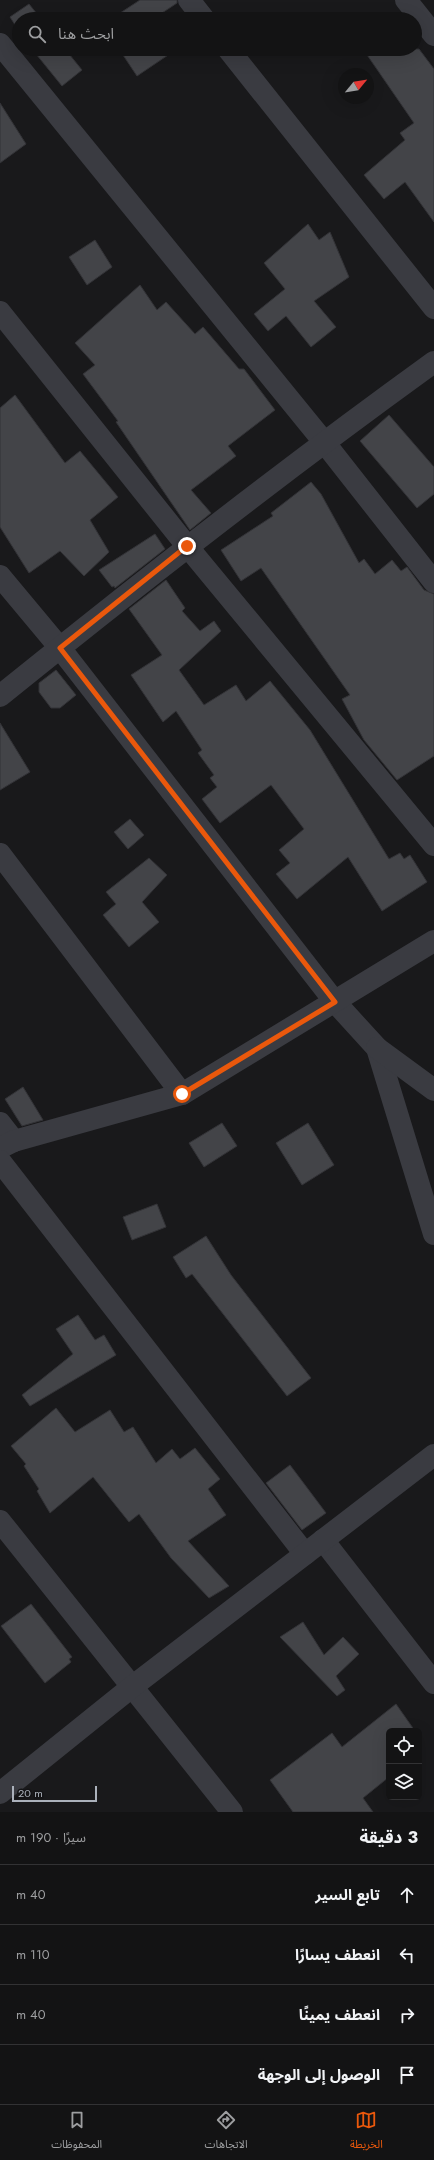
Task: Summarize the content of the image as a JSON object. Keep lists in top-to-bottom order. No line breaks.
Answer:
{"scale_bar":"20 m","north":"top right","page":{"search":"ابحث هنا","scale":"20 m","heading":["3 دقيقة","سيرًا · 190 m"],"list":[["تابع السير","40 m"],["انعطف يسارًا","110 m"],["انعطف يمينًا","40 m"],"الوصول إلى الوجهة"],"nav":["الخريطة","الاتجاهات","المحفوظات"]}}
